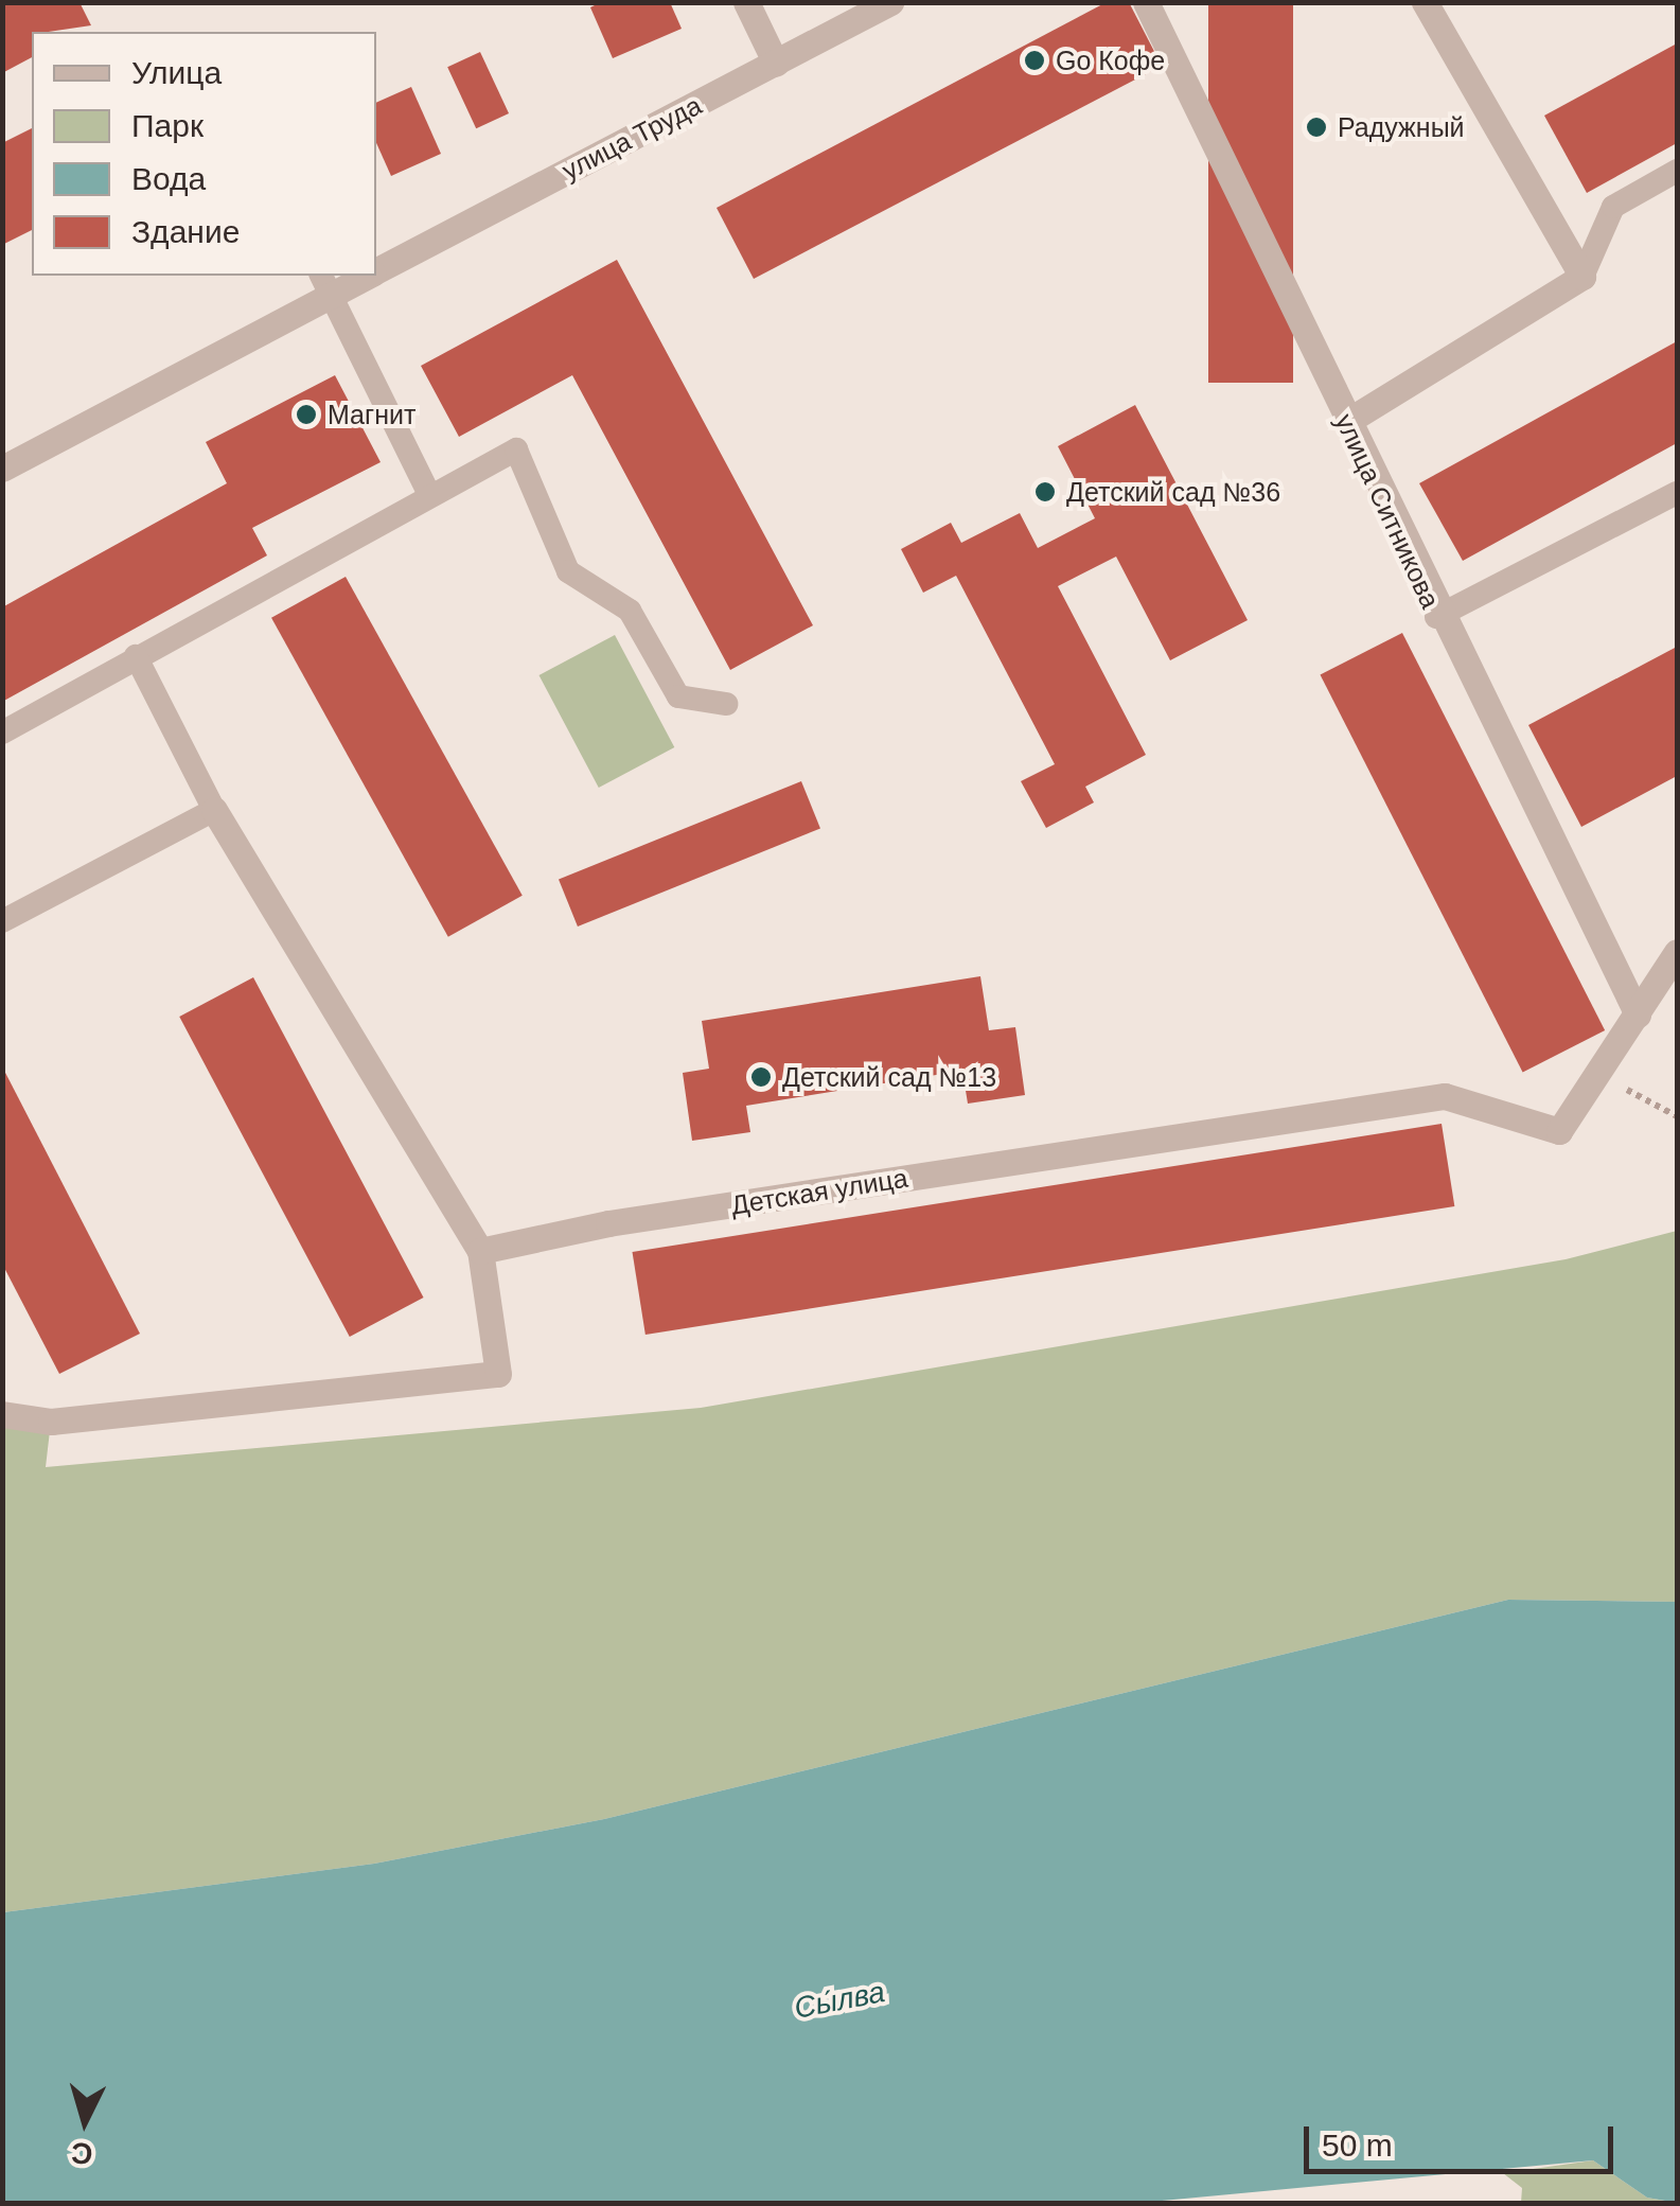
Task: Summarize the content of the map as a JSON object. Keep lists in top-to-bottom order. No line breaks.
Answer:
{"streets":{"street":["улица Труда","улица Ситникова","Детская улица"]},"crossings":[["улица Ситникова","Детская улица"]],"water":["Сы́лва"],"places":["Go Кофе","Радужный","Магнит","Детский сад №36","Детский сад №13"],"legend":["Улица","Парк","Вода","Здание"],"scale_bar":"50 m","north":"bottom"}
